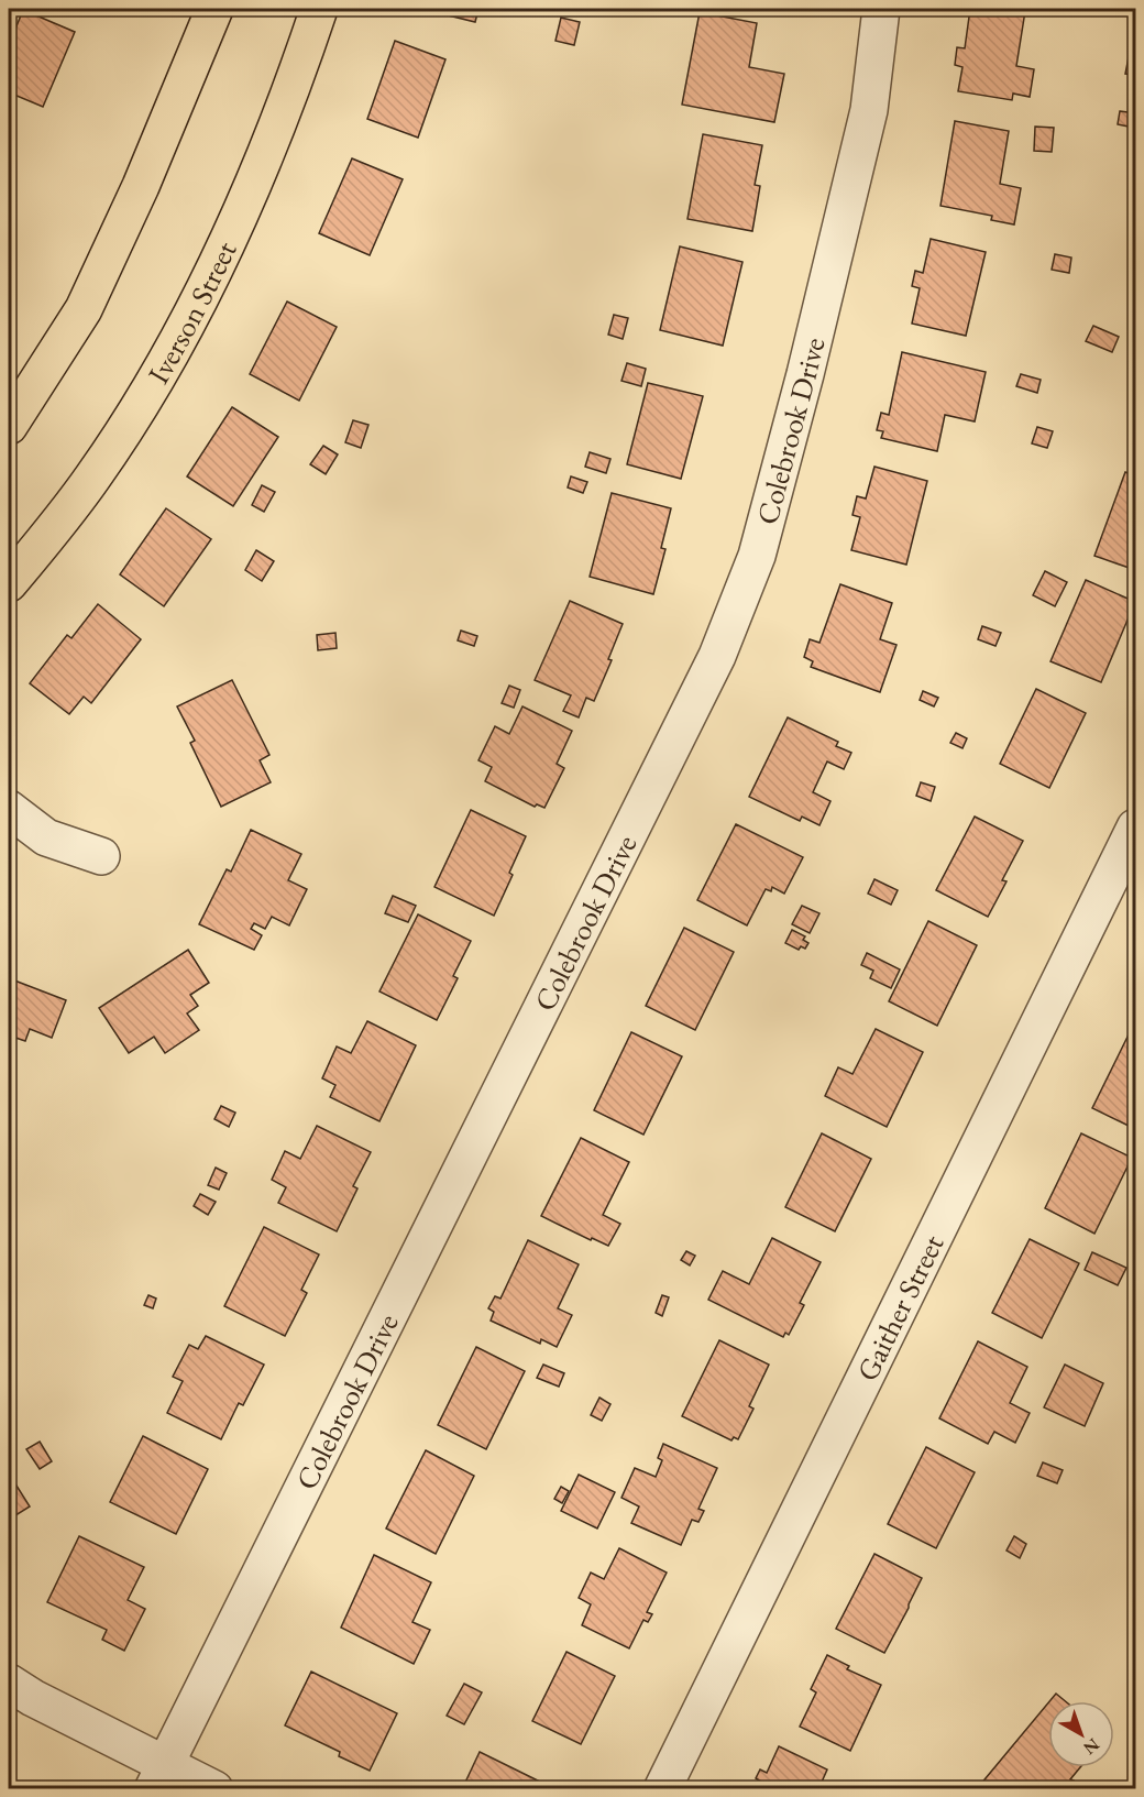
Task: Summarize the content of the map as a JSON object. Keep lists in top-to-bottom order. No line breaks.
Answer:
{"streets":{"main road":["Iverson Street"],"street":["Colebrook Drive","Gaither Street"]},"north":"bottom right"}
